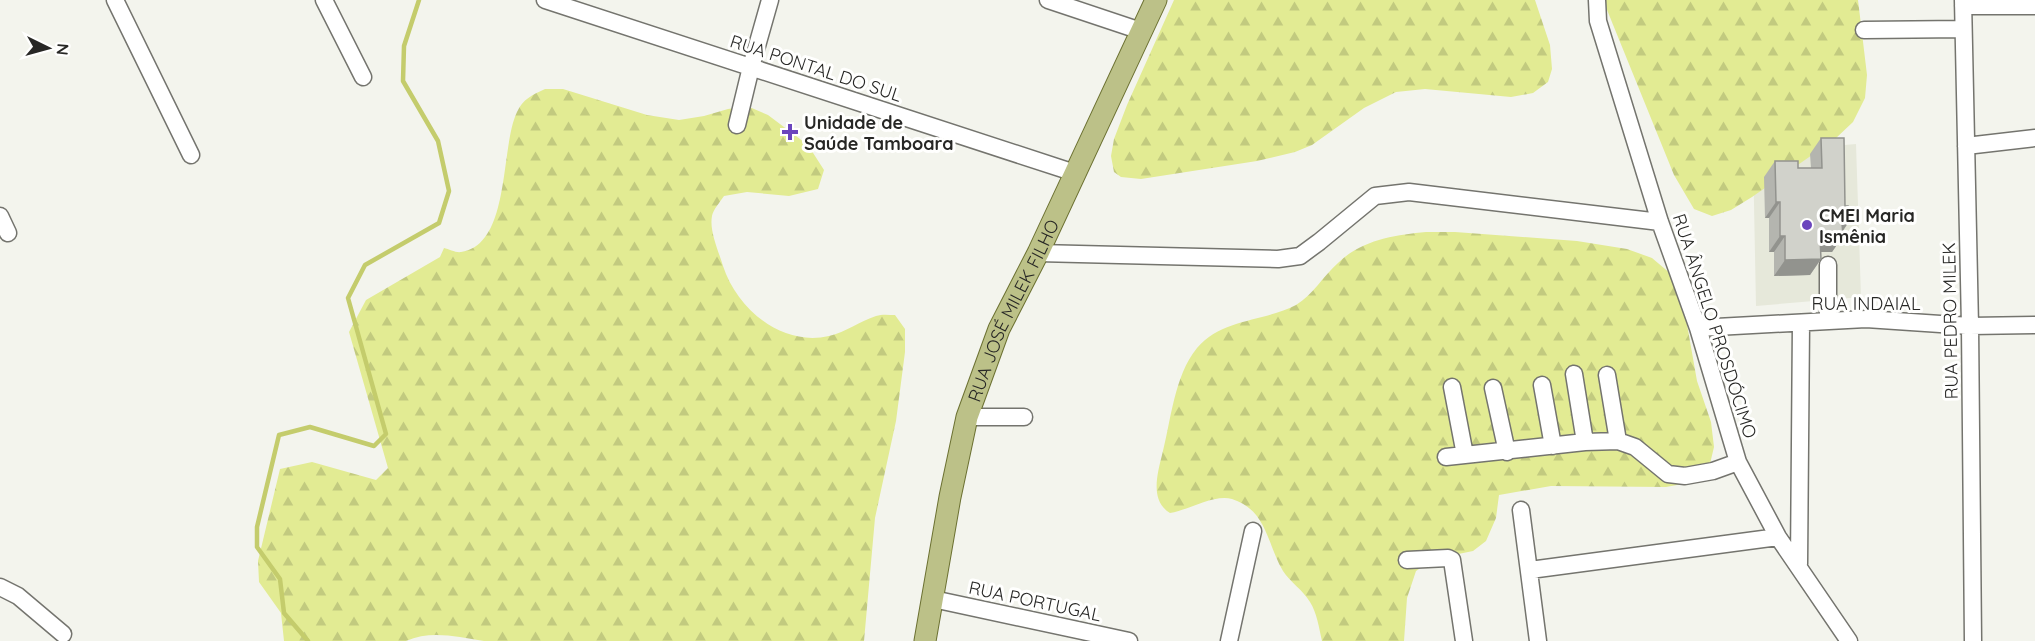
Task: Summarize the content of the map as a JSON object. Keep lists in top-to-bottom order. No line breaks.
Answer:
{"streets":{"main road":["RUA JOSÉ MILEK FILHO"],"street":["RUA PONTAL DO SUL","RUA INDAIAL","RUA PEDRO MILEK","RUA ÂNGELO PROSDÓCIMO","RUA PORTUGAL"]},"crossings":[["RUA PONTAL DO SUL","RUA JOSÉ MILEK FILHO"],["RUA INDAIAL","RUA PEDRO MILEK"],["RUA INDAIAL","RUA ÂNGELO PROSDÓCIMO"],["RUA JOSÉ MILEK FILHO","RUA PORTUGAL"]],"places":{"health":["Unidade de Saúde Tamboara"],"other":["CMEI Maria Ismênia"]},"north":"right"}
